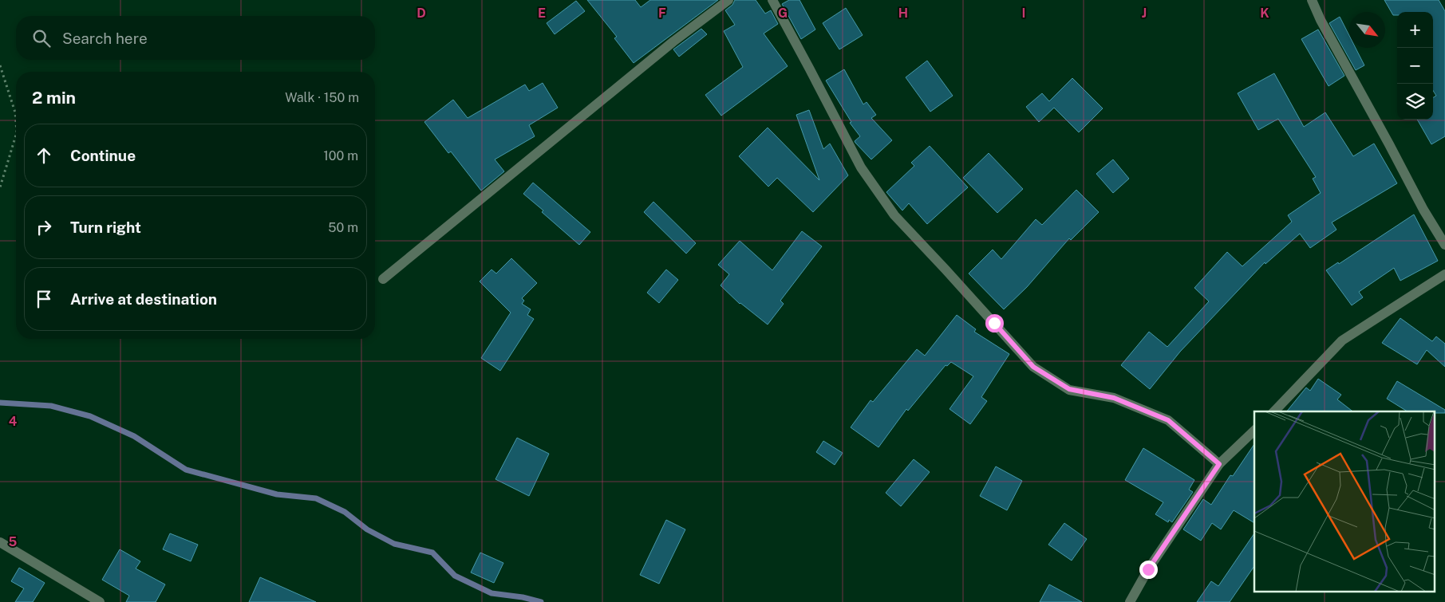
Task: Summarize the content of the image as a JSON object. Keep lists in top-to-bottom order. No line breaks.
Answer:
{"north":"bottom right","page":{"map_buttons":["+","−"],"search":"Search here","heading":["2 min","Walk · 150 m"],"list":[["Continue","100 m"],["Turn right","50 m"],"Arrive at destination"]},"grid":{"columns":["D","E","F","G","H","I","J","K"],"rows":["4","5"]}}
